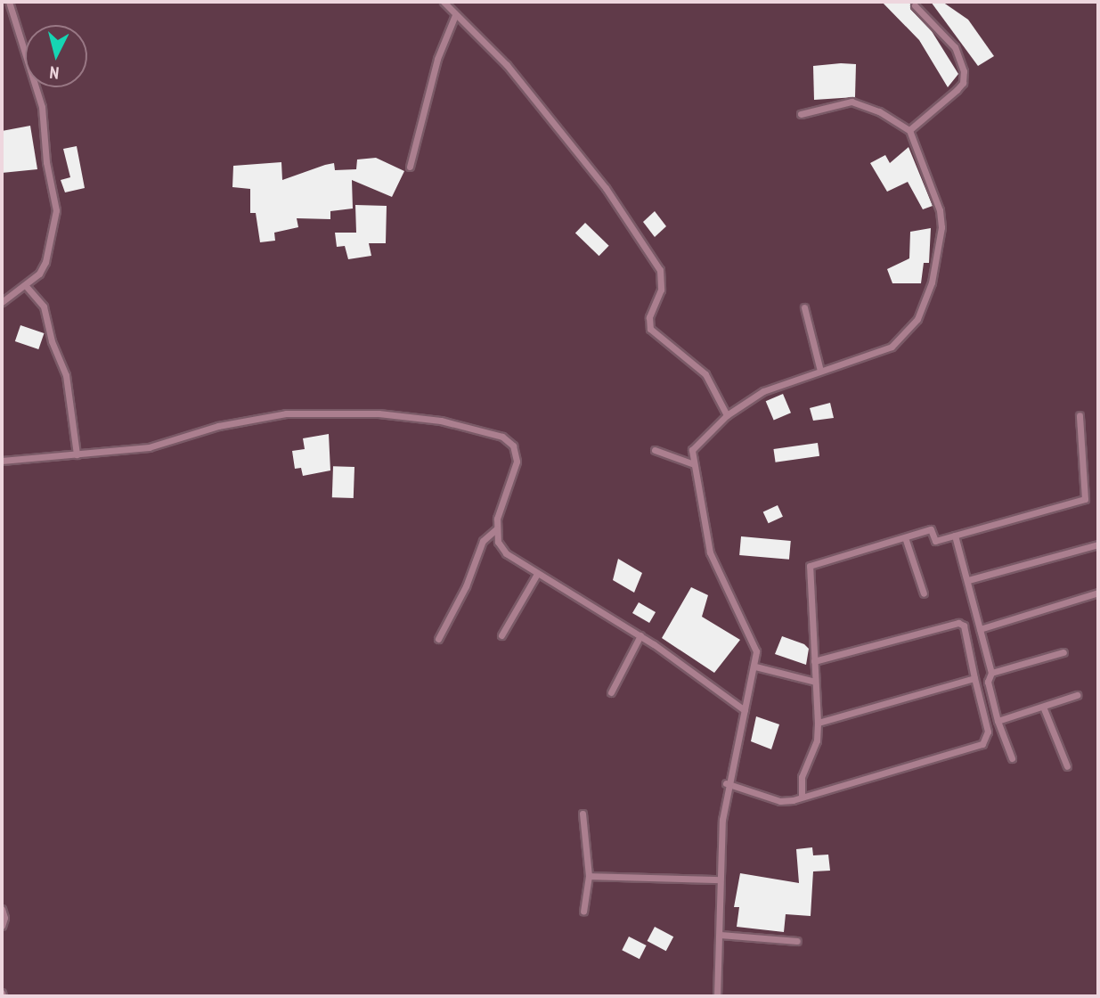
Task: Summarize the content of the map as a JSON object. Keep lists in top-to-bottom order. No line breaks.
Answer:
{"north":"bottom"}
